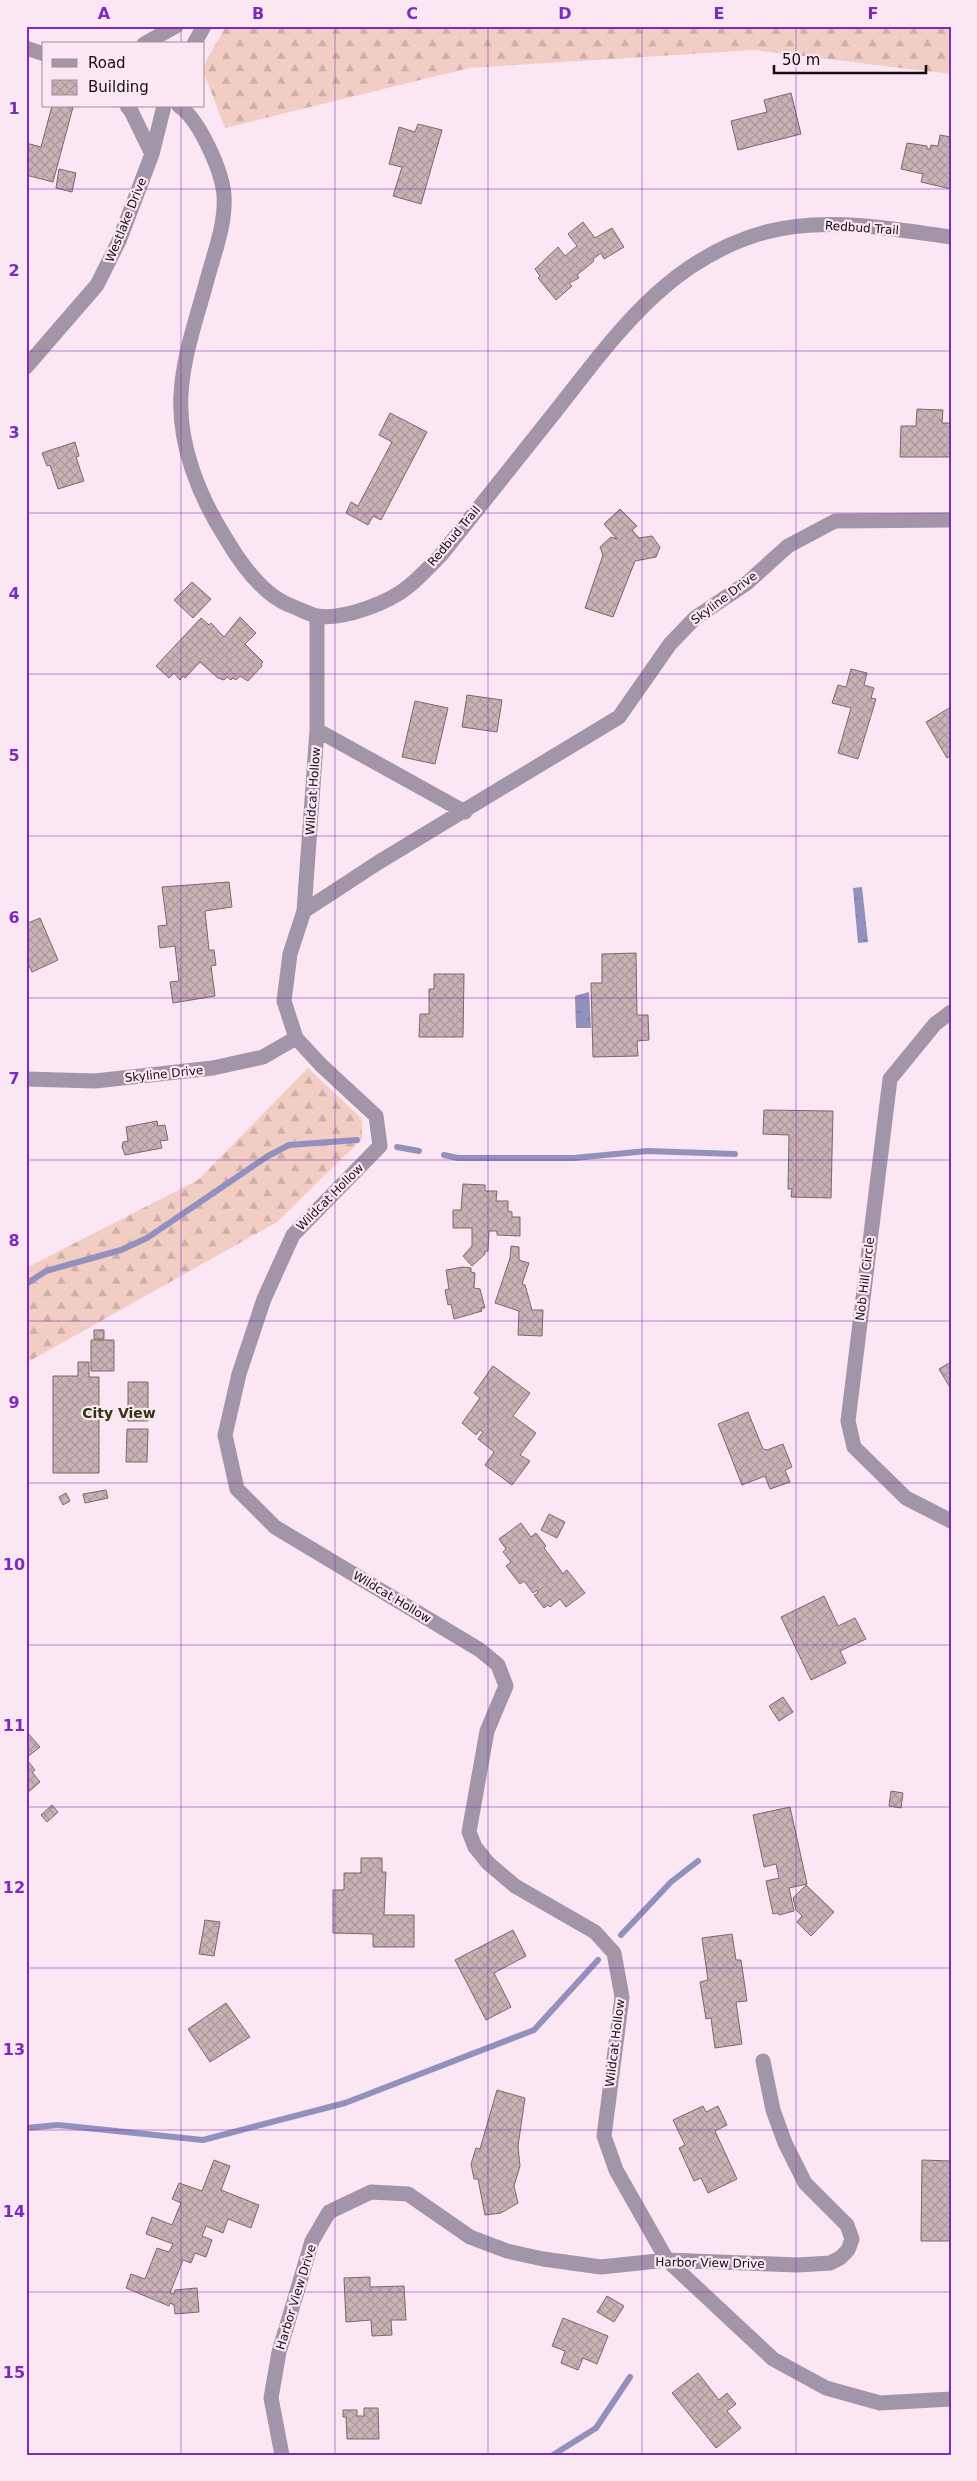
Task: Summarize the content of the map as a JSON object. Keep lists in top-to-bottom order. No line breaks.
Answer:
{"streets":{"street":["Westlake Drive","Redbud Trail","Skyline Drive","Wildcat Hollow","Nob Hill Circle","Harbor View Drive"]},"crossings":[["Redbud Trail","Wildcat Hollow"],["Skyline Drive","Wildcat Hollow"],["Wildcat Hollow","Harbor View Drive"]],"districts":["City View"],"legend":["Road","Building"],"scale_bar":"50 m","grid":{"columns":["A","B","C","D","E","F"],"rows":["1","2","3","4","5","6","7","8","9","10","11","12","13","14","15"]}}
